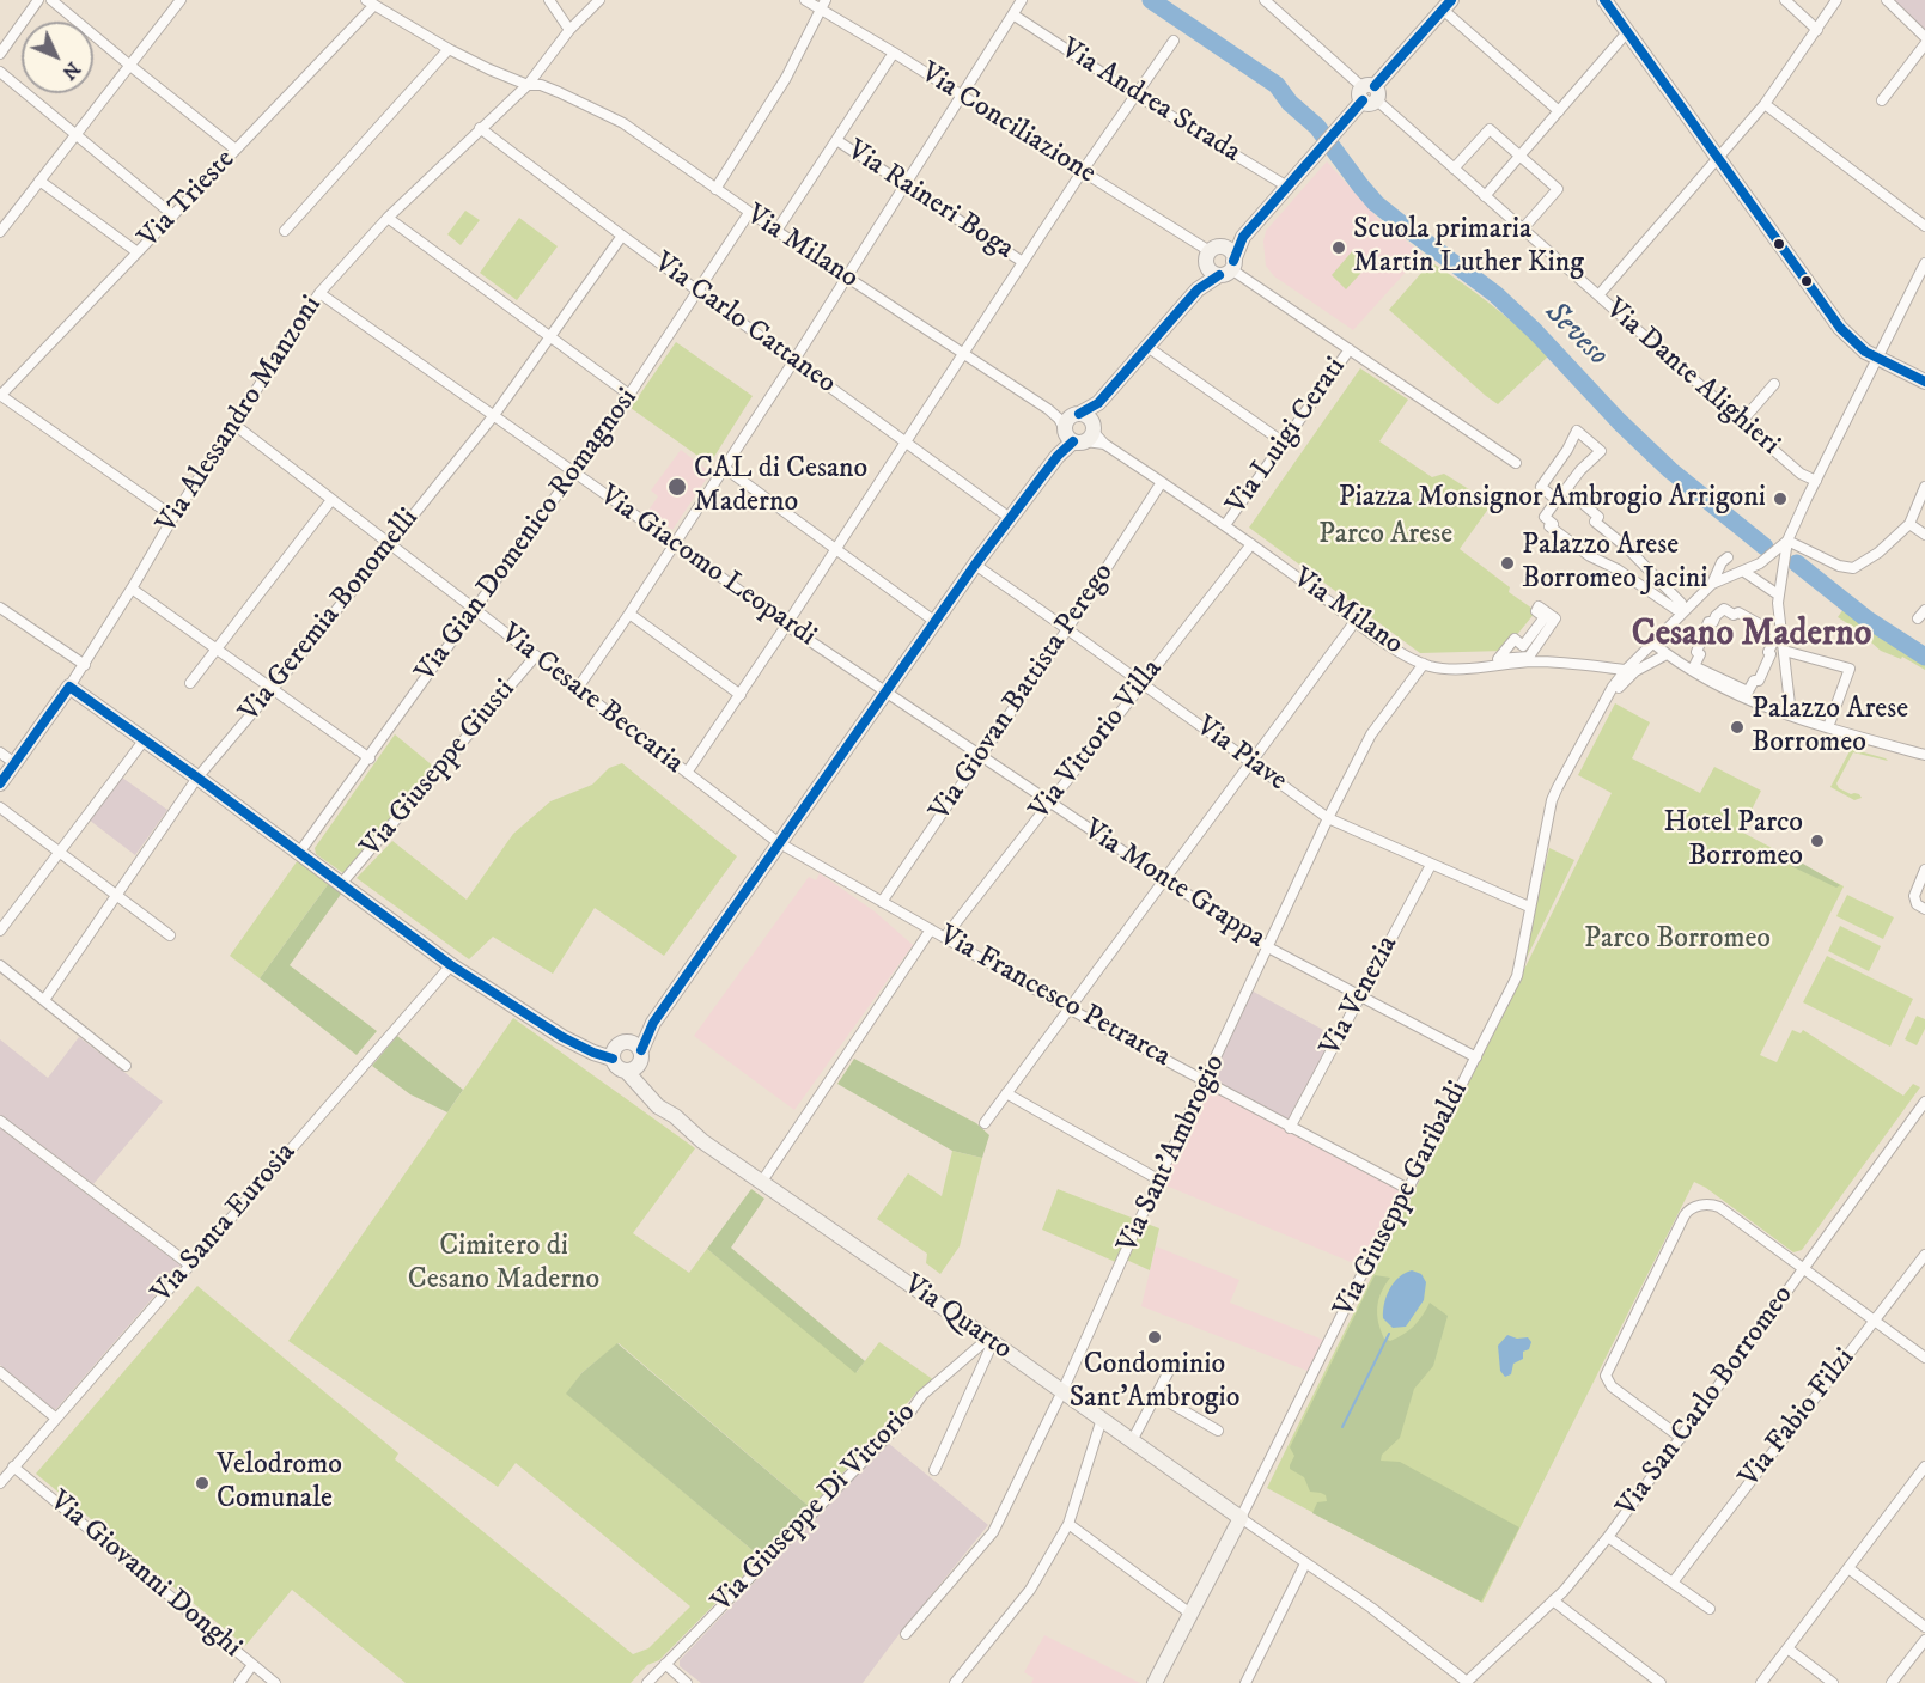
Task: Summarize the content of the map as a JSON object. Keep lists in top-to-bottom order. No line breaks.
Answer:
{"streets":{"street":["Via Andrea Strada","Via Conciliazione","Via Trieste","Via Raineri Boga","Via Milano","Via Carlo Cattaneo","Via Dante Alighieri","Via Alessandro Manzoni","Via Luigi Cerati","Via Gian Domenico Romagnosi","Via Giacomo Leopardi","Via Geremia Bonomelli","Via Giovan Battista Perego","Via Cesare Beccaria","Via Vittorio Villa","Via Piave","Via Giuseppe Giusti","Via Monte Grappa","Via Venezia","Via Francesco Petrarca","Via Sant'Ambrogio","Via Giuseppe Garibaldi","Via Santa Eurosia","Via Quarto","Via San Carlo Borromeo","Via Fabio Filzi","Via Giuseppe Di Vittorio","Via Giovanni Donghi"]},"crossings":[["Via Trieste","Via Milano"],["Via Milano","Via Alessandro Manzoni"],["Via Milano","Via Luigi Cerati"],["Via Milano","Via Gian Domenico Romagnosi"],["Via Milano","Via Giovan Battista Perego"],["Via Milano","Via Vittorio Villa"],["Via Milano","Via Sant'Ambrogio"],["Via Milano","Via Giuseppe Garibaldi"],["Via Carlo Cattaneo","Via Alessandro Manzoni"],["Via Carlo Cattaneo","Via Gian Domenico Romagnosi"],["Via Carlo Cattaneo","Via Geremia Bonomelli"],["Via Alessandro Manzoni","Via Giacomo Leopardi"],["Via Alessandro Manzoni","Via Cesare Beccaria"],["Via Gian Domenico Romagnosi","Via Giacomo Leopardi"],["Via Gian Domenico Romagnosi","Via Cesare Beccaria"],["Via Giacomo Leopardi","Via Geremia Bonomelli"],["Via Giacomo Leopardi","Via Monte Grappa"],["Via Geremia Bonomelli","Via Cesare Beccaria"],["Via Giovan Battista Perego","Via Piave"],["Via Giovan Battista Perego","Via Monte Grappa"],["Via Giovan Battista Perego","Via Francesco Petrarca"],["Via Cesare Beccaria","Via Giuseppe Giusti"],["Via Cesare Beccaria","Via Francesco Petrarca"],["Via Vittorio Villa","Via Piave"],["Via Vittorio Villa","Via Monte Grappa"],["Via Vittorio Villa","Via Francesco Petrarca"],["Via Piave","Via Venezia"],["Via Piave","Via Sant'Ambrogio"],["Via Piave","Via Giuseppe Garibaldi"],["Via Monte Grappa","Via Venezia"],["Via Monte Grappa","Via Sant'Ambrogio"],["Via Monte Grappa","Via Giuseppe Garibaldi"],["Via Venezia","Via Francesco Petrarca"],["Via Francesco Petrarca","Via Sant'Ambrogio"],["Via Francesco Petrarca","Via Giuseppe Garibaldi"],["Via Sant'Ambrogio","Via Quarto"],["Via Giuseppe Garibaldi","Via Quarto"],["Via Santa Eurosia","Via Giovanni Donghi"],["Via Quarto","Via Giuseppe Di Vittorio"]],"districts":["Cesano Maderno"],"water":["Seveso"],"parks":["Parco Arese","Parco Borromeo","Cimitero di Cesano Maderno"],"places":["Scuola primaria Martin Luther King","CAL di Cesano Maderno","Piazza Monsignor Ambrogio Arrigoni","Palazzo Arese Borromeo Jacini","Palazzo Arese Borromeo","Hotel Parco Borromeo","Condominio Sant'Ambrogio","Velodromo Comunale"],"north":"bottom right"}
